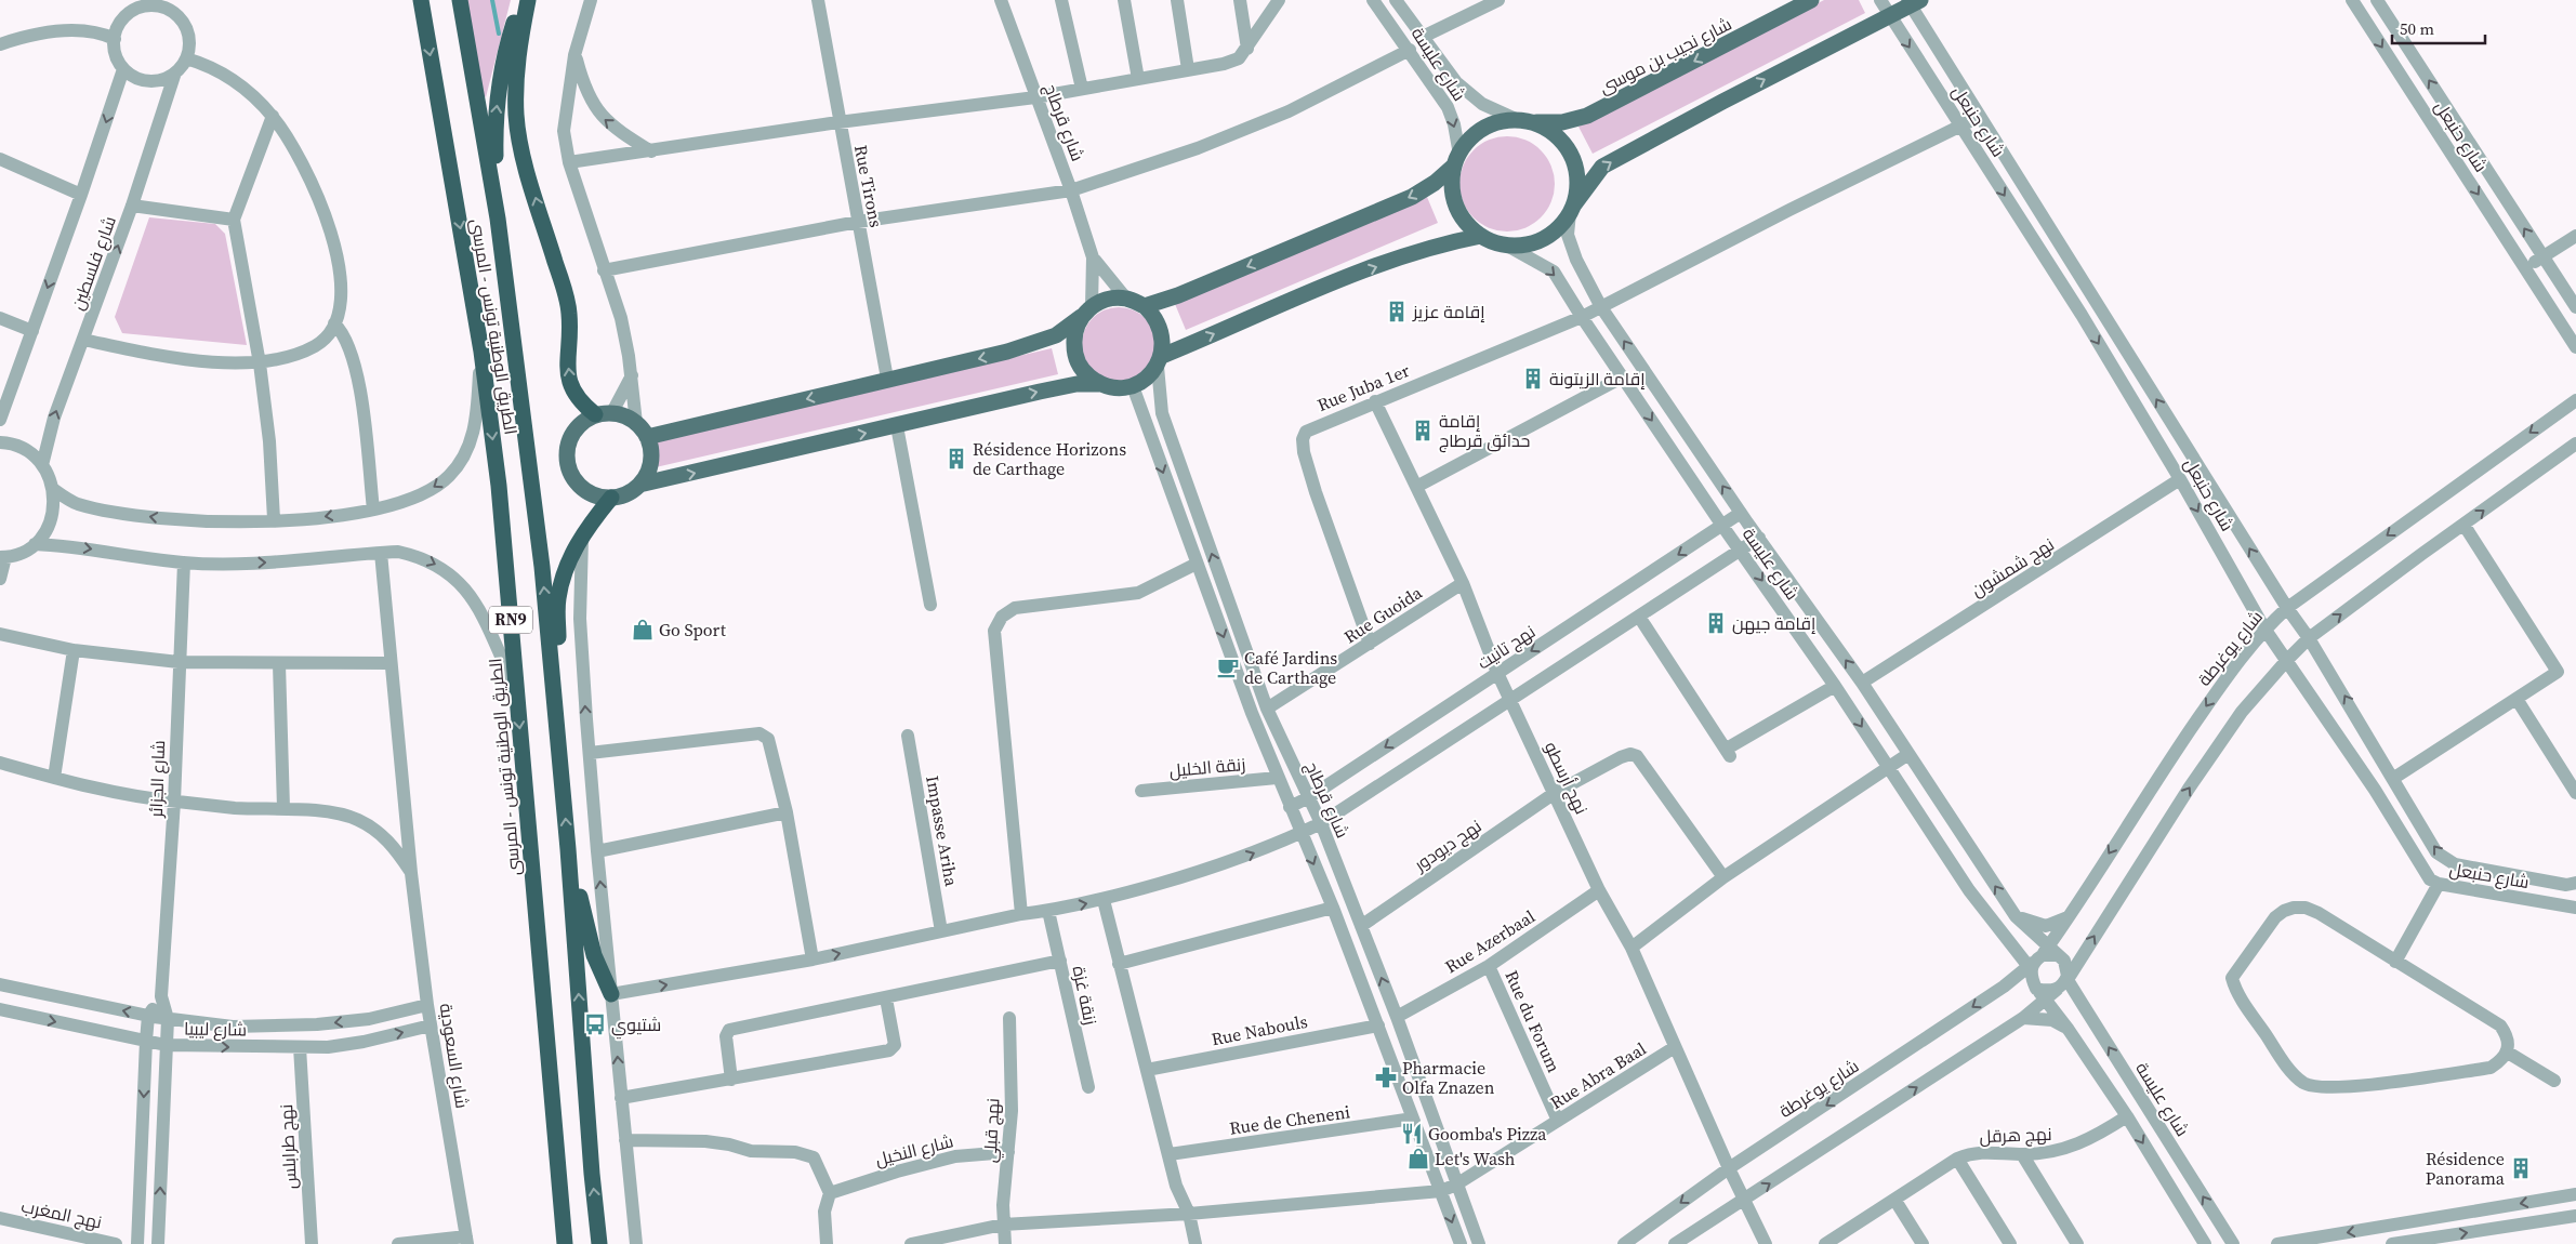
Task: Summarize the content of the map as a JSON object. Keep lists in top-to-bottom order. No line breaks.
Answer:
{"streets":{"highway":["الطريق الوطنية تونس - المرسى","RN9"],"main road":["شارع نجيب بن موسى"],"street":["شارع عليسة","شارع حنبعل","شارع قرطاج","Rue Tirons","شارع فلسطين","Rue Juba 1er","نهج شمشون","Rue Guoida","نهج تانيت","شارع يوغرطة","زنقة الخليل","نهج أرسطو","شارع الجزائر","Impasse Ariha","نهج ديودور","Rue Azerbaal","زنقة غزة","Rue du Forum","شارع ليبيا","Rue Nabouls","شارع السعودية","Rue Abra Baal","Rue de Cheneni","نهج قبلي","نهج هرقل","نهج طرابلس","شارع النخيل","نهج المغرب"]},"crossings":[["شارع نجيب بن موسى","شارع عليسة"],["شارع عليسة","Rue Juba 1er"],["شارع عليسة","نهج شمشون"],["شارع عليسة","نهج تانيت"],["شارع عليسة","شارع يوغرطة"],["شارع حنبعل","Rue Juba 1er"],["شارع حنبعل","نهج شمشون"],["شارع حنبعل","شارع يوغرطة"],["شارع قرطاج","Rue Guoida"],["شارع قرطاج","نهج تانيت"],["شارع قرطاج","نهج ديودور"],["شارع قرطاج","Rue Azerbaal"],["شارع قرطاج","Rue Abra Baal"],["Rue Juba 1er","Rue Guoida"],["Rue Juba 1er","نهج أرسطو"],["Rue Guoida","نهج أرسطو"],["نهج تانيت","نهج أرسطو"],["شارع يوغرطة","نهج أرسطو"],["نهج أرسطو","نهج ديودور"],["نهج أرسطو","Rue Azerbaal"],["نهج أرسطو","Rue Abra Baal"],["شارع الجزائر","شارع ليبيا"],["Rue Azerbaal","Rue du Forum"],["Rue du Forum","Rue Abra Baal"],["شارع ليبيا","شارع السعودية"],["شارع ليبيا","نهج طرابلس"],["Rue Abra Baal","نهج قبلي"],["نهج قبلي","شارع النخيل"]],"places":{"building":["إقامة عزيز","إقامة الزيتونة","إقامة حدائق قرطاج","Résidence Horizons de Carthage","إقامة جيهن","Résidence Panorama"],"shop":["Go Sport","Let's Wash"],"cafe":["Café Jardins de Carthage"],"bus stop":["شتيوي"],"pharmacy":["Pharmacie Olfa Znazen"],"restaurant":["Goomba's Pizza"]},"scale_bar":"50 m"}
